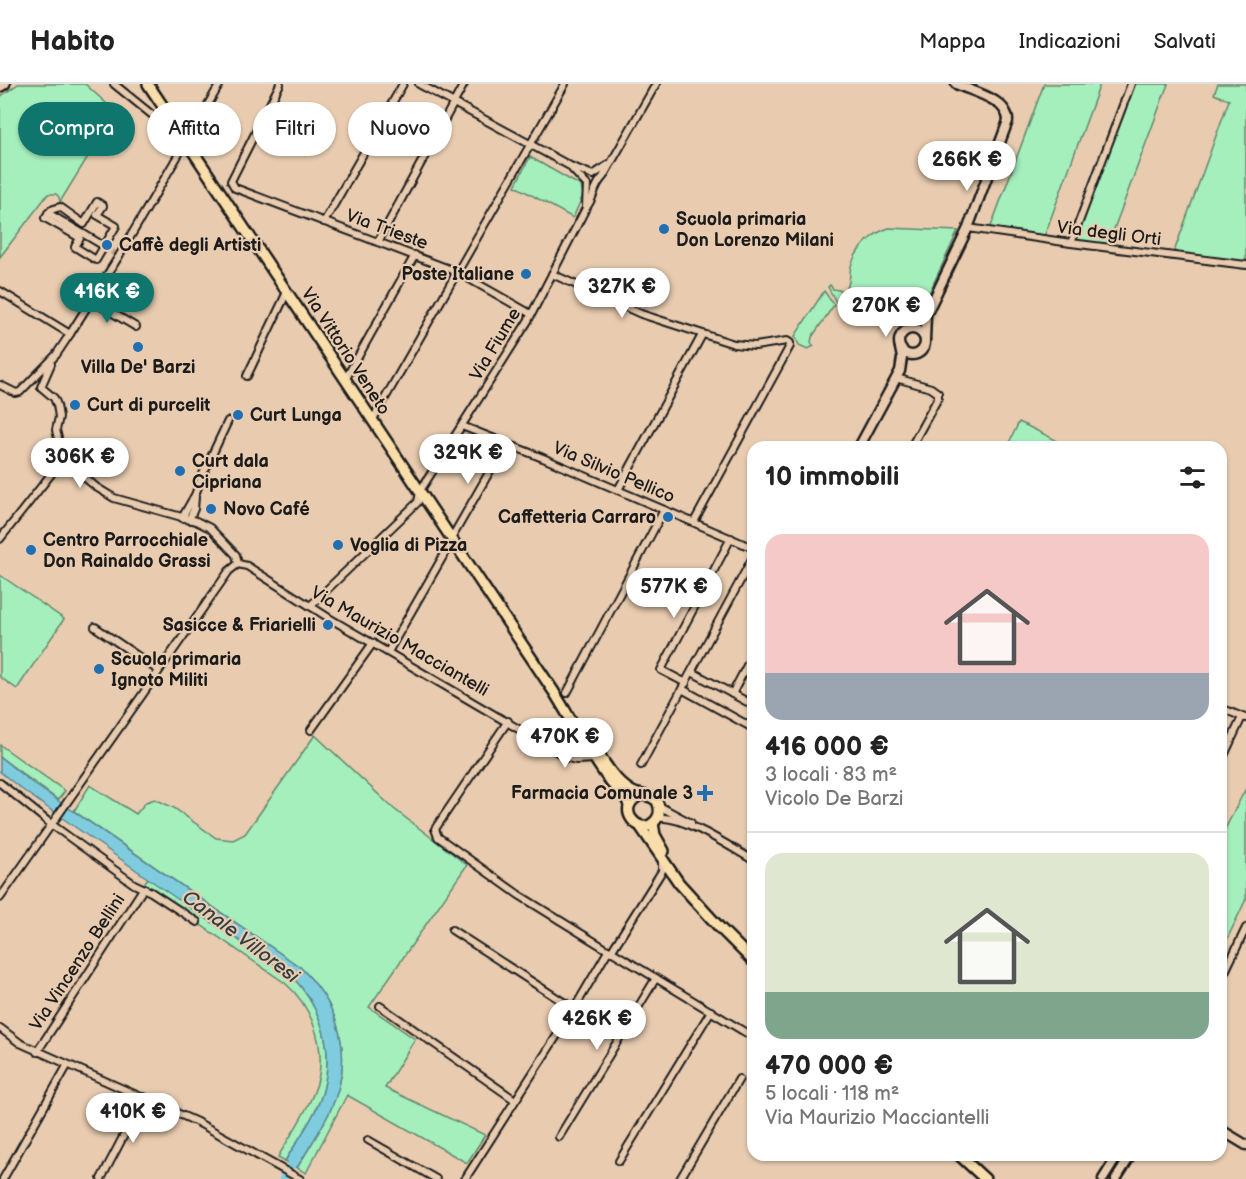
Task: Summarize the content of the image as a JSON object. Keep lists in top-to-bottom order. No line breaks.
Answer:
{"streets":{"main road":["Via Vittorio Veneto"],"street":["Via Trieste","Via degli Orti","Via Fiume","Via Silvio Pellico","Via Maurizio Macciantelli","Via Vincenzo Bellini"]},"crossings":[["Via Trieste","Via Fiume"],["Via Fiume","Via Vittorio Veneto"],["Via Fiume","Via Silvio Pellico"],["Via Fiume","Via Maurizio Macciantelli"],["Via Vittorio Veneto","Via Maurizio Macciantelli"]],"water":["Canale Villoresi"],"places":{"other":["Scuola primaria Don Lorenzo Milani","Caffè degli Artisti","Poste Italiane","Villa De' Barzi","Curt di purcelit","Curt Lunga","Curt dala Cipriana","Novo Café","Caffetteria Carraro","Voglia di Pizza","Centro Parrocchiale Don Rainaldo Grassi","Sasicce & Friarielli","Scuola primaria Ignoto Militi"],"health":["Farmacia Comunale 3"]},"page":{"header":"Habito","nav":["Mappa","Indicazioni","Salvati"],"chip":["Compra","Affitta","Filtri","Nuovo"],"price":["266K €","327K €","416K €","270K €","329K €","306K €","577K €","470K €","426K €","410K €"],"heading":"10 immobili","list":[{"name":"416 000 €","note":"3 locali · 83 m² · Vicolo De Barzi"},{"name":"470 000 €","note":"5 locali · 118 m² · Via Maurizio Macciantelli"}]}}
